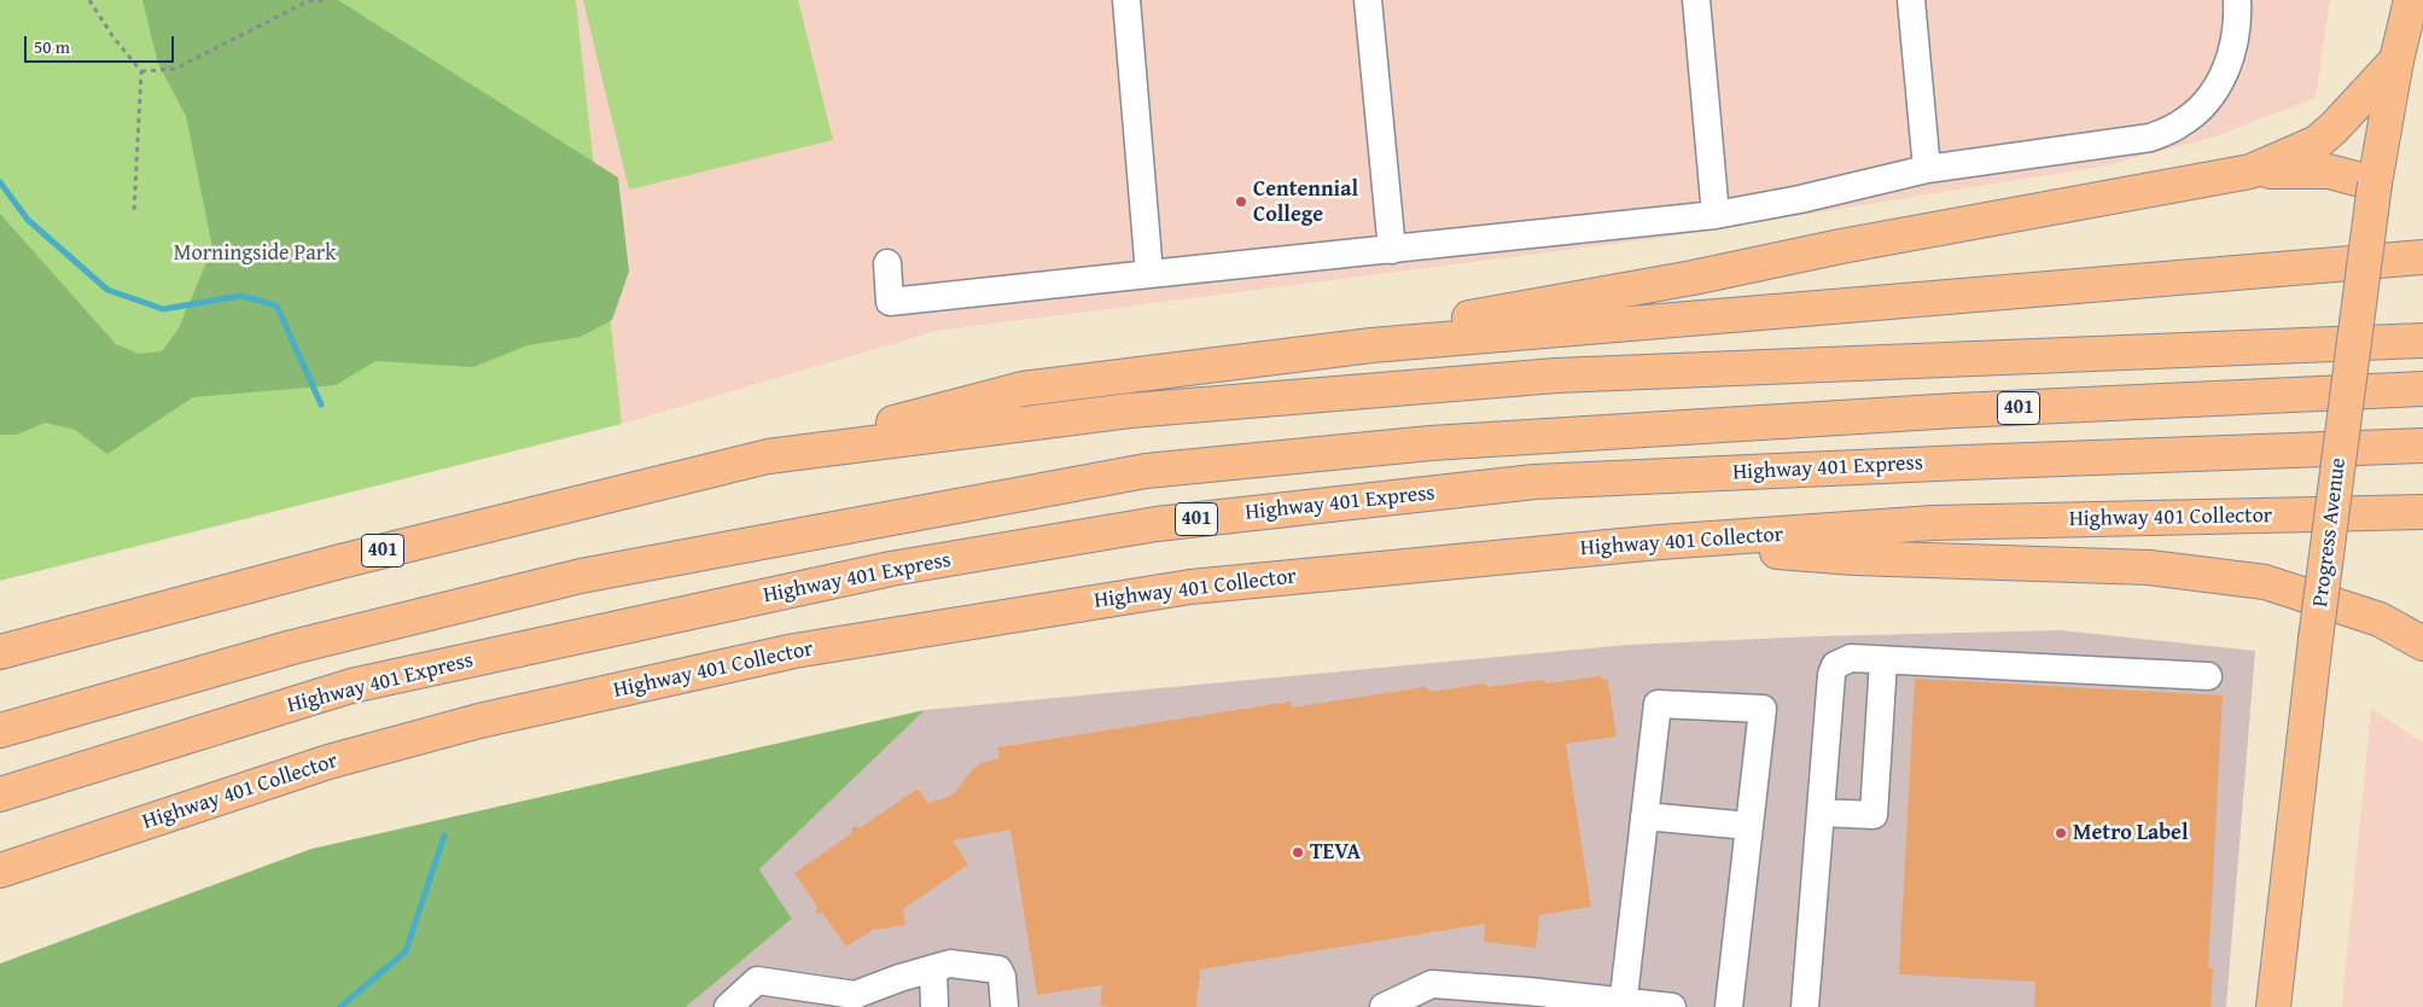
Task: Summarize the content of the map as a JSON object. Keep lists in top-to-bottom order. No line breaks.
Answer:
{"streets":{"main road":["401","Highway 401 Express","Highway 401 Collector","Progress Avenue"]},"parks":["Morningside Park"],"places":["Centennial College","Metro Label","TEVA"],"scale_bar":"50 m"}
